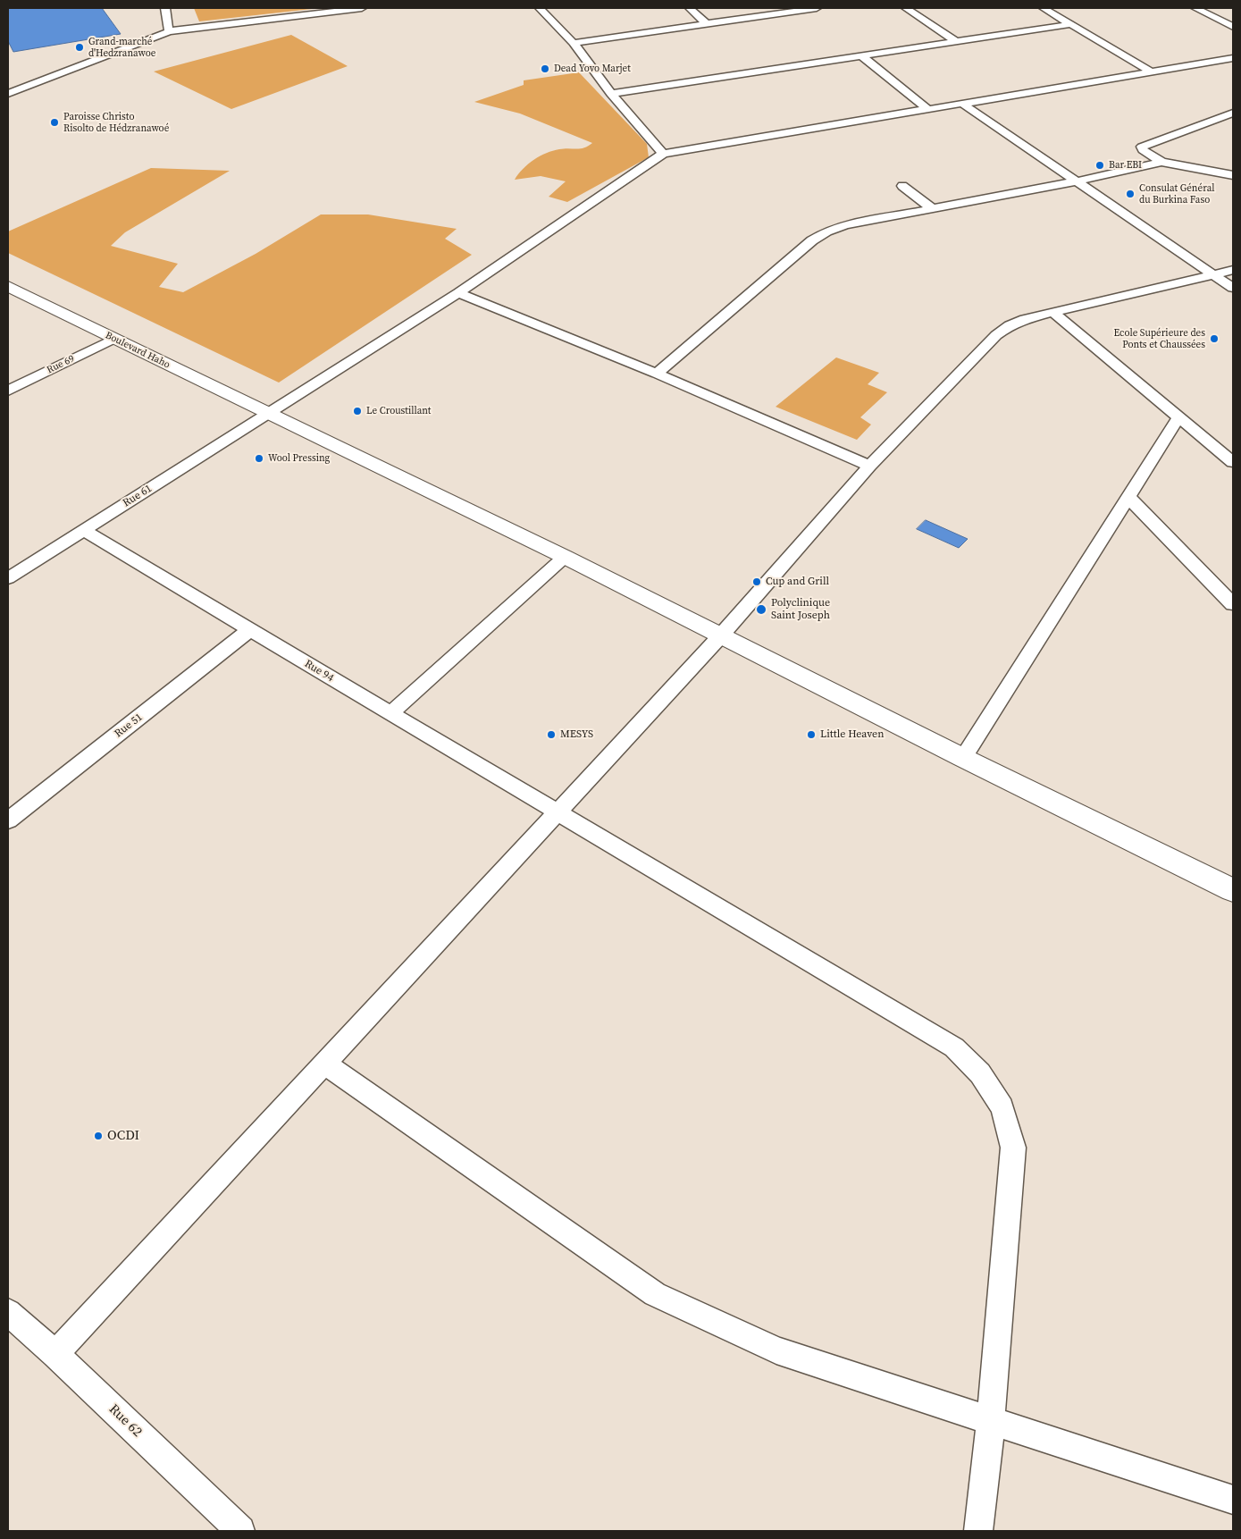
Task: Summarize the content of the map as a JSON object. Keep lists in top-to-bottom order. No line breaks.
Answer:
{"streets":{"main road":["Boulevard Haho"],"street":["Rue 69","Rue 61","Rue 94","Rue 51","Rue 62"]},"crossings":[["Boulevard Haho","Rue 69"],["Boulevard Haho","Rue 61"],["Rue 61","Rue 94"],["Rue 94","Rue 51"]],"places":["Grand-marché d'Hedzranawoe","Dead Yovo Marjet","Paroisse Christo Risolto de Hédzranawoé","Bar EBI","Consulat Général du Burkina Faso","Ecole Supérieure des Ponts et Chaussées","Le Croustillant","Wool Pressing","Cup and Grill","Polyclinique Saint Joseph","MESYS","Little Heaven","OCDI"]}
